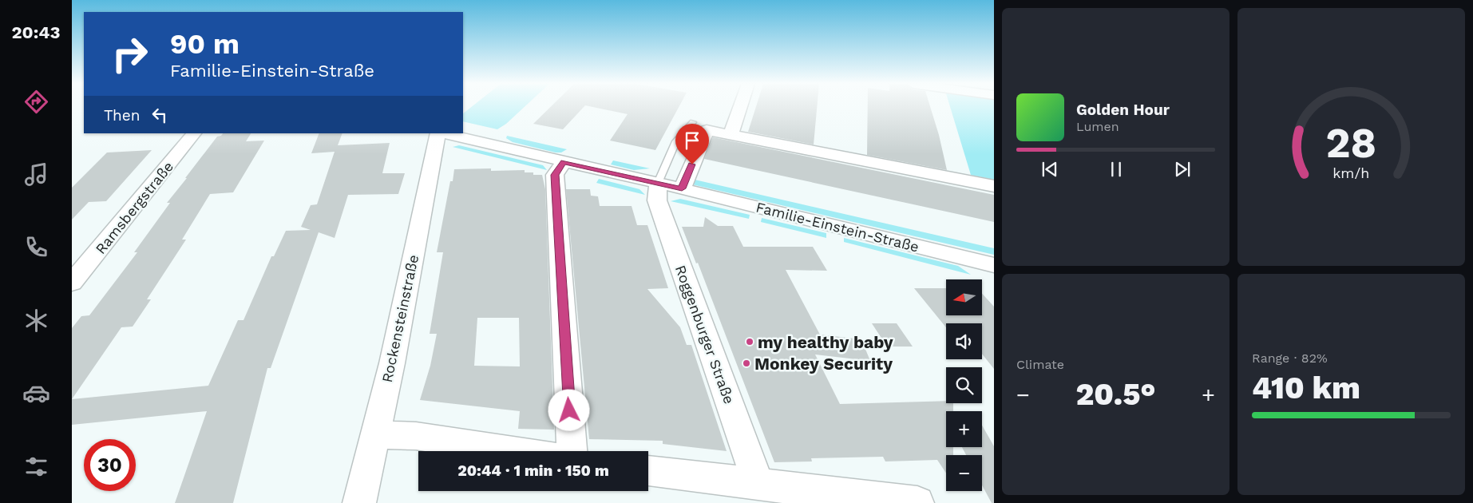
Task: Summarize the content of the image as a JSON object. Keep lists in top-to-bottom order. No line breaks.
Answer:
{"streets":{"street":["Ramsbergstraße","Familie-Einstein-Straße","Rockensteinstraße","Roggenburger Straße"]},"crossings":[["Familie-Einstein-Straße","Roggenburger Straße"]],"places":["my healthy baby","Monkey Security"],"north":"left","page":{"tabs":"20:43","turn":["90 m","Familie-Einstein-Straße"],"song":["Golden Hour","Lumen"],"then":"Then","tile":["Climate",["Range · 82%","410 km"]],"map_buttons":["+","−"],"heat":["−","20.5°","+"],"limit":"30","trip":"20:44 · 1 min · 150 m","gauge":["28","km/h"]}}
